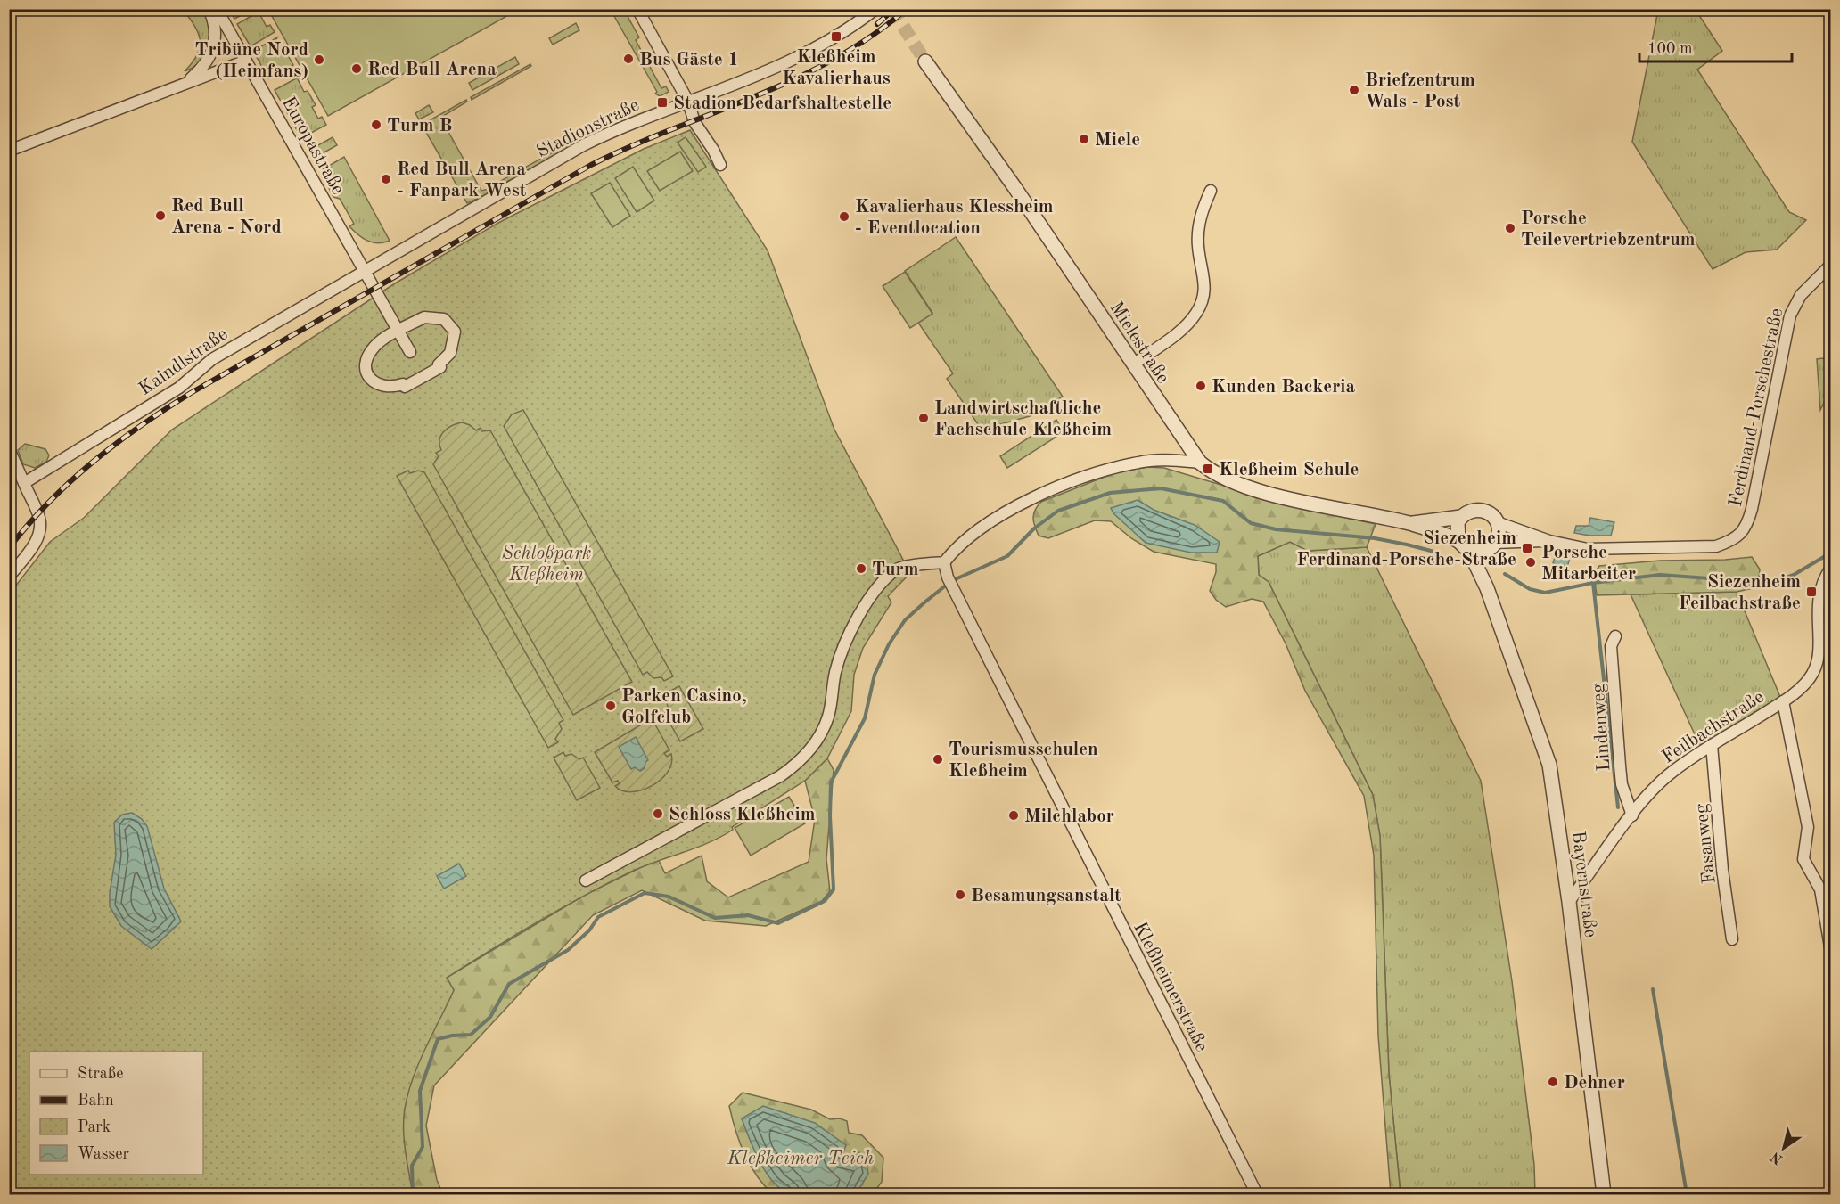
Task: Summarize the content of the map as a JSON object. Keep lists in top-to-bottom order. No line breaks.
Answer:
{"streets":{"street":["Stadionstraße","Europastraße","Mielestraße","Kaindlstraße","Ferdinand-Porschestraße","Feilbachstraße","Lindenweg","Fasanweg","Bayernstraße","Kleßheimerstraße"]},"crossings":[["Stadionstraße","Europastraße"],["Stadionstraße","Kaindlstraße"],["Europastraße","Kaindlstraße"],["Mielestraße","Ferdinand-Porschestraße"],["Mielestraße","Bayernstraße"],["Ferdinand-Porschestraße","Bayernstraße"],["Feilbachstraße","Lindenweg"],["Feilbachstraße","Fasanweg"],["Feilbachstraße","Bayernstraße"]],"water":["Kleßheimer Teich"],"parks":["Schloßpark Kleßheim"],"places":{"transit":["Kleßheim Kavalierhaus","Stadion Bedarfshaltestelle","Kleßheim Schule","Siezenheim Ferdinand-Porsche-Straße","Siezenheim Feilbachstraße"],"other":["Bus Gäste 1","Tribüne Nord (Heimfans)","Red Bull Arena","Briefzentrum Wals - Post","Turm B","Miele","Red Bull Arena - Fanpark West","Red Bull Arena - Nord","Kavalierhaus Klessheim - Eventlocation","Porsche Teilevertriebzentrum","Kunden Backeria","Landwirtschaftliche Fachschule Kleßheim","Porsche Mitarbeiter","Turm","Parken Casino, Golfclub","Tourismusschulen Kleßheim","Schloss Kleßheim","Milchlabor","Besamungsanstalt","Dehner"]},"legend":["Straße","Bahn","Park","Wasser"],"scale_bar":"100 m","north":"bottom left"}
